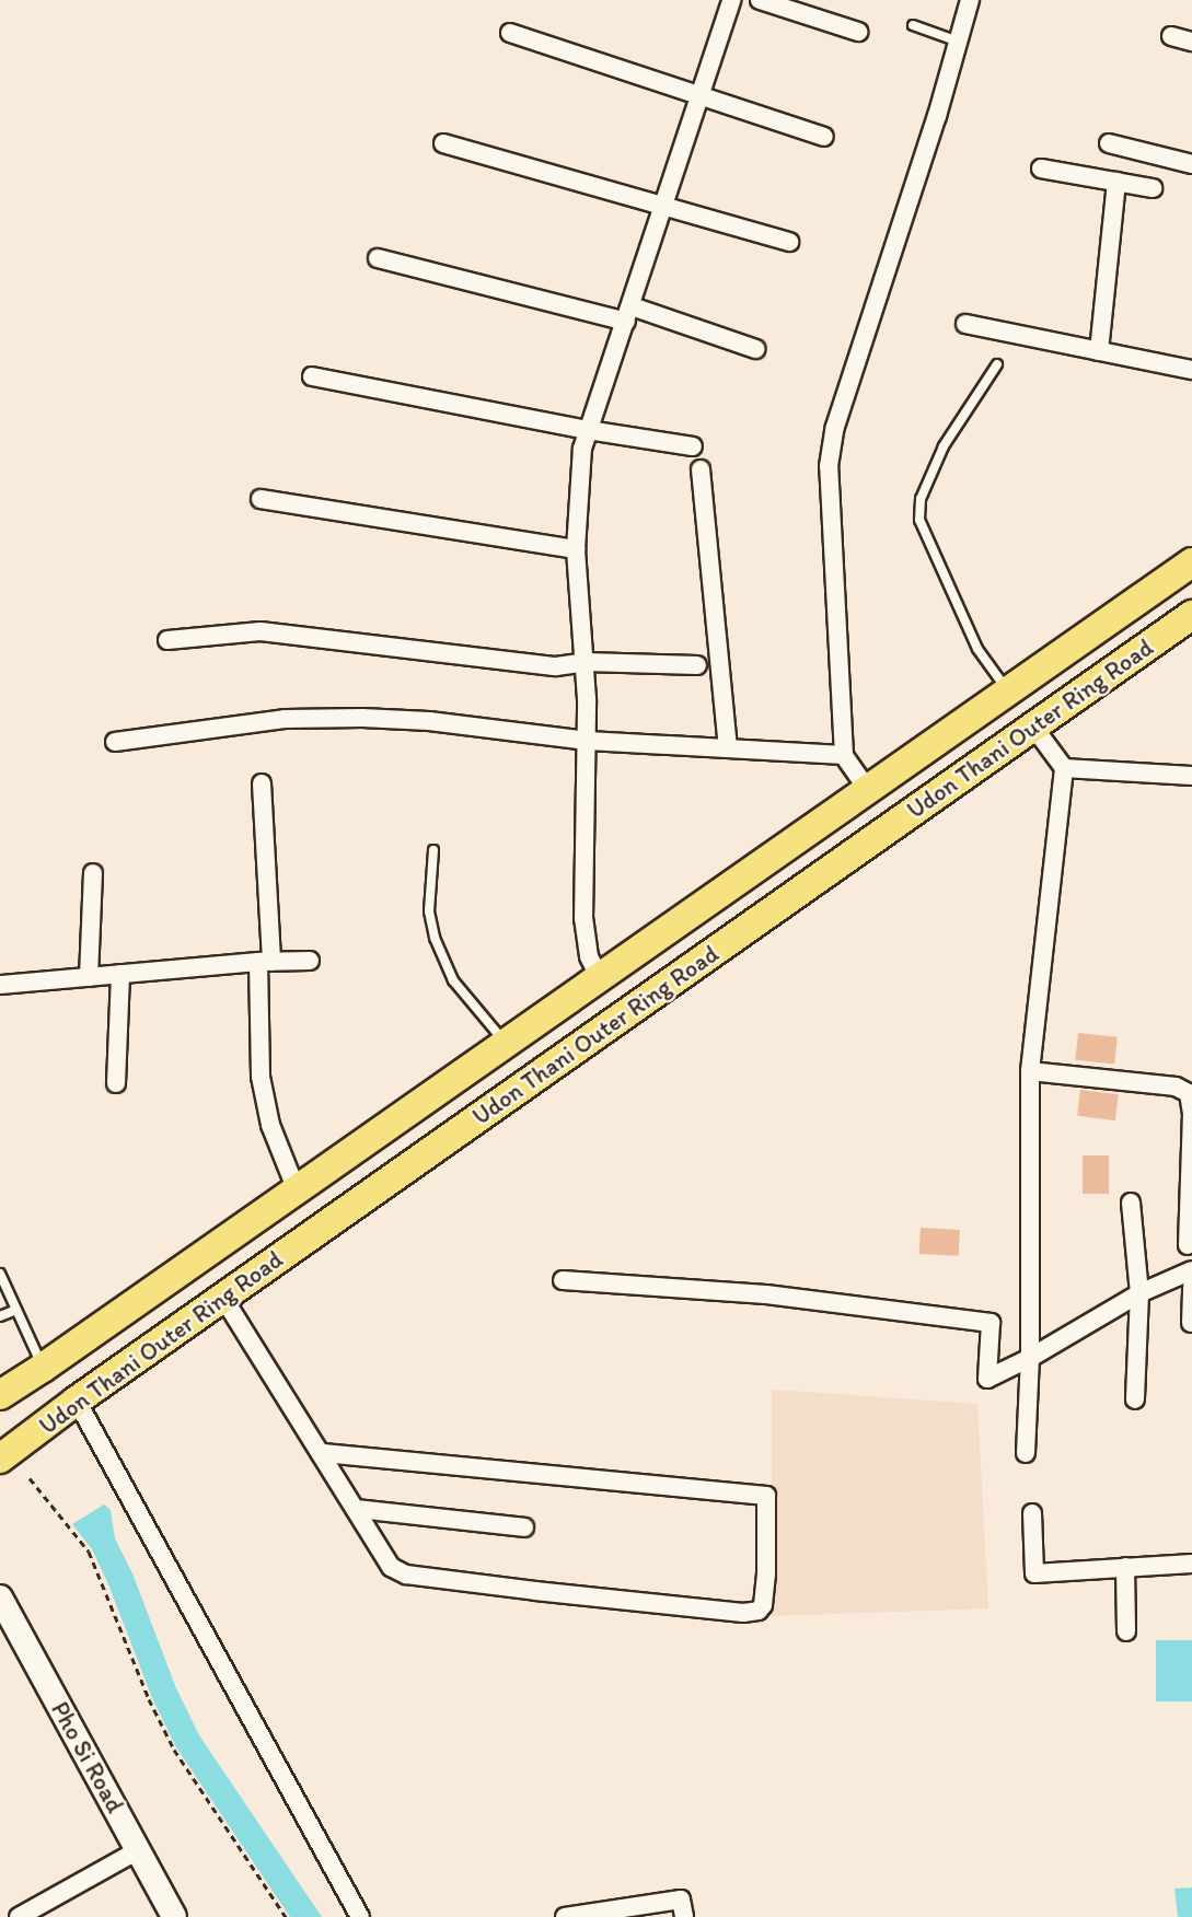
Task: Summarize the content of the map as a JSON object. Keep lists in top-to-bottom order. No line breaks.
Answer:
{"streets":{"main road":["Udon Thani Outer Ring Road","Pho Si Road"]}}
